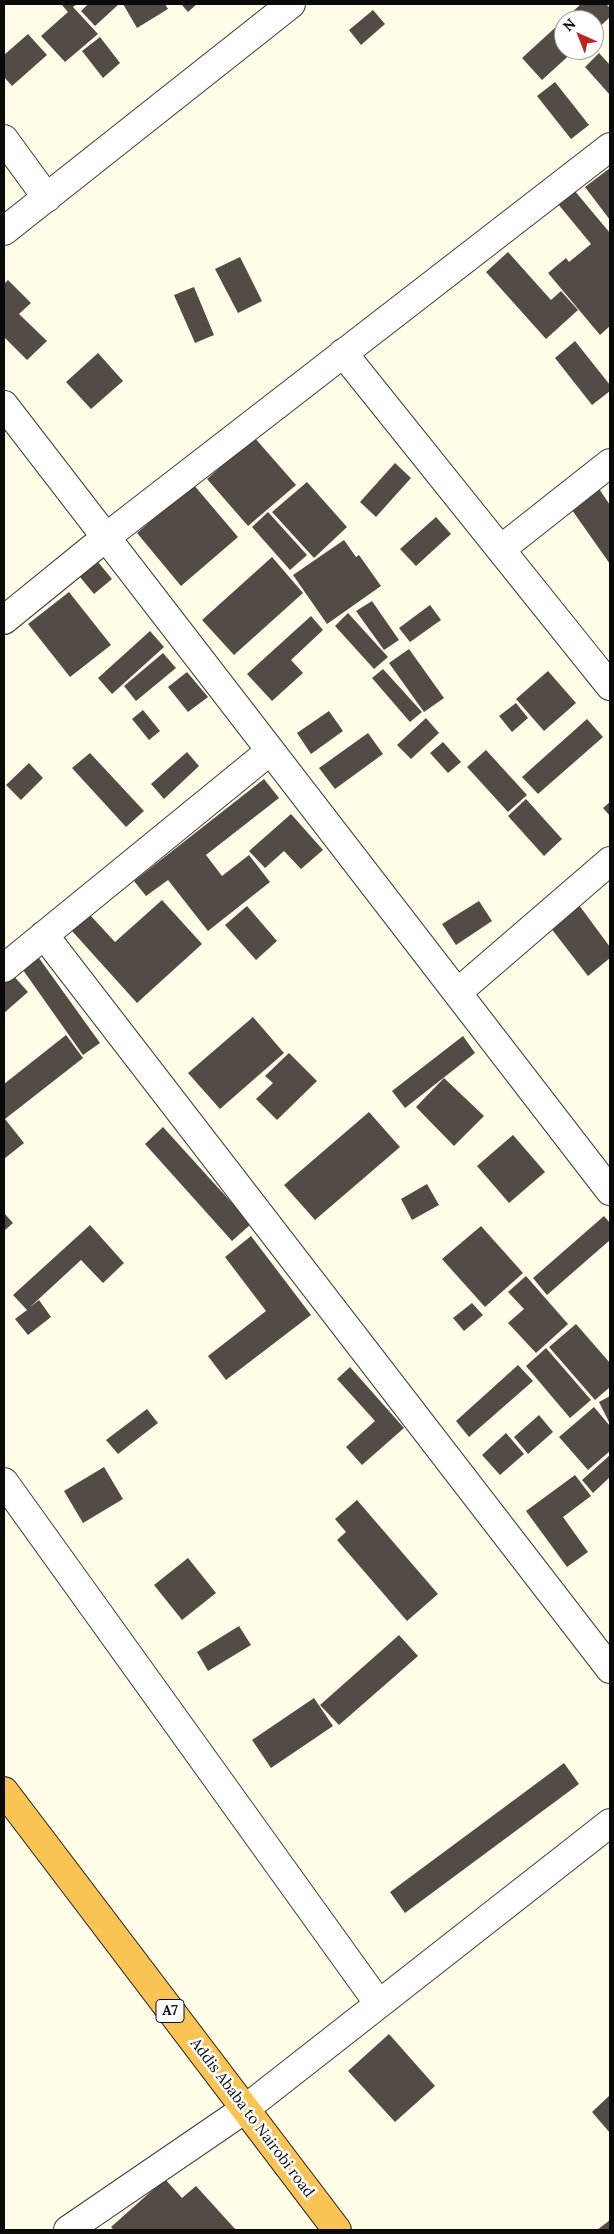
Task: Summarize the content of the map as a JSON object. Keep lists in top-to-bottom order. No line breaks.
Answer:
{"streets":{"highway":["A7","Addis Ababa to Nairobi road"]},"north":"top left"}
